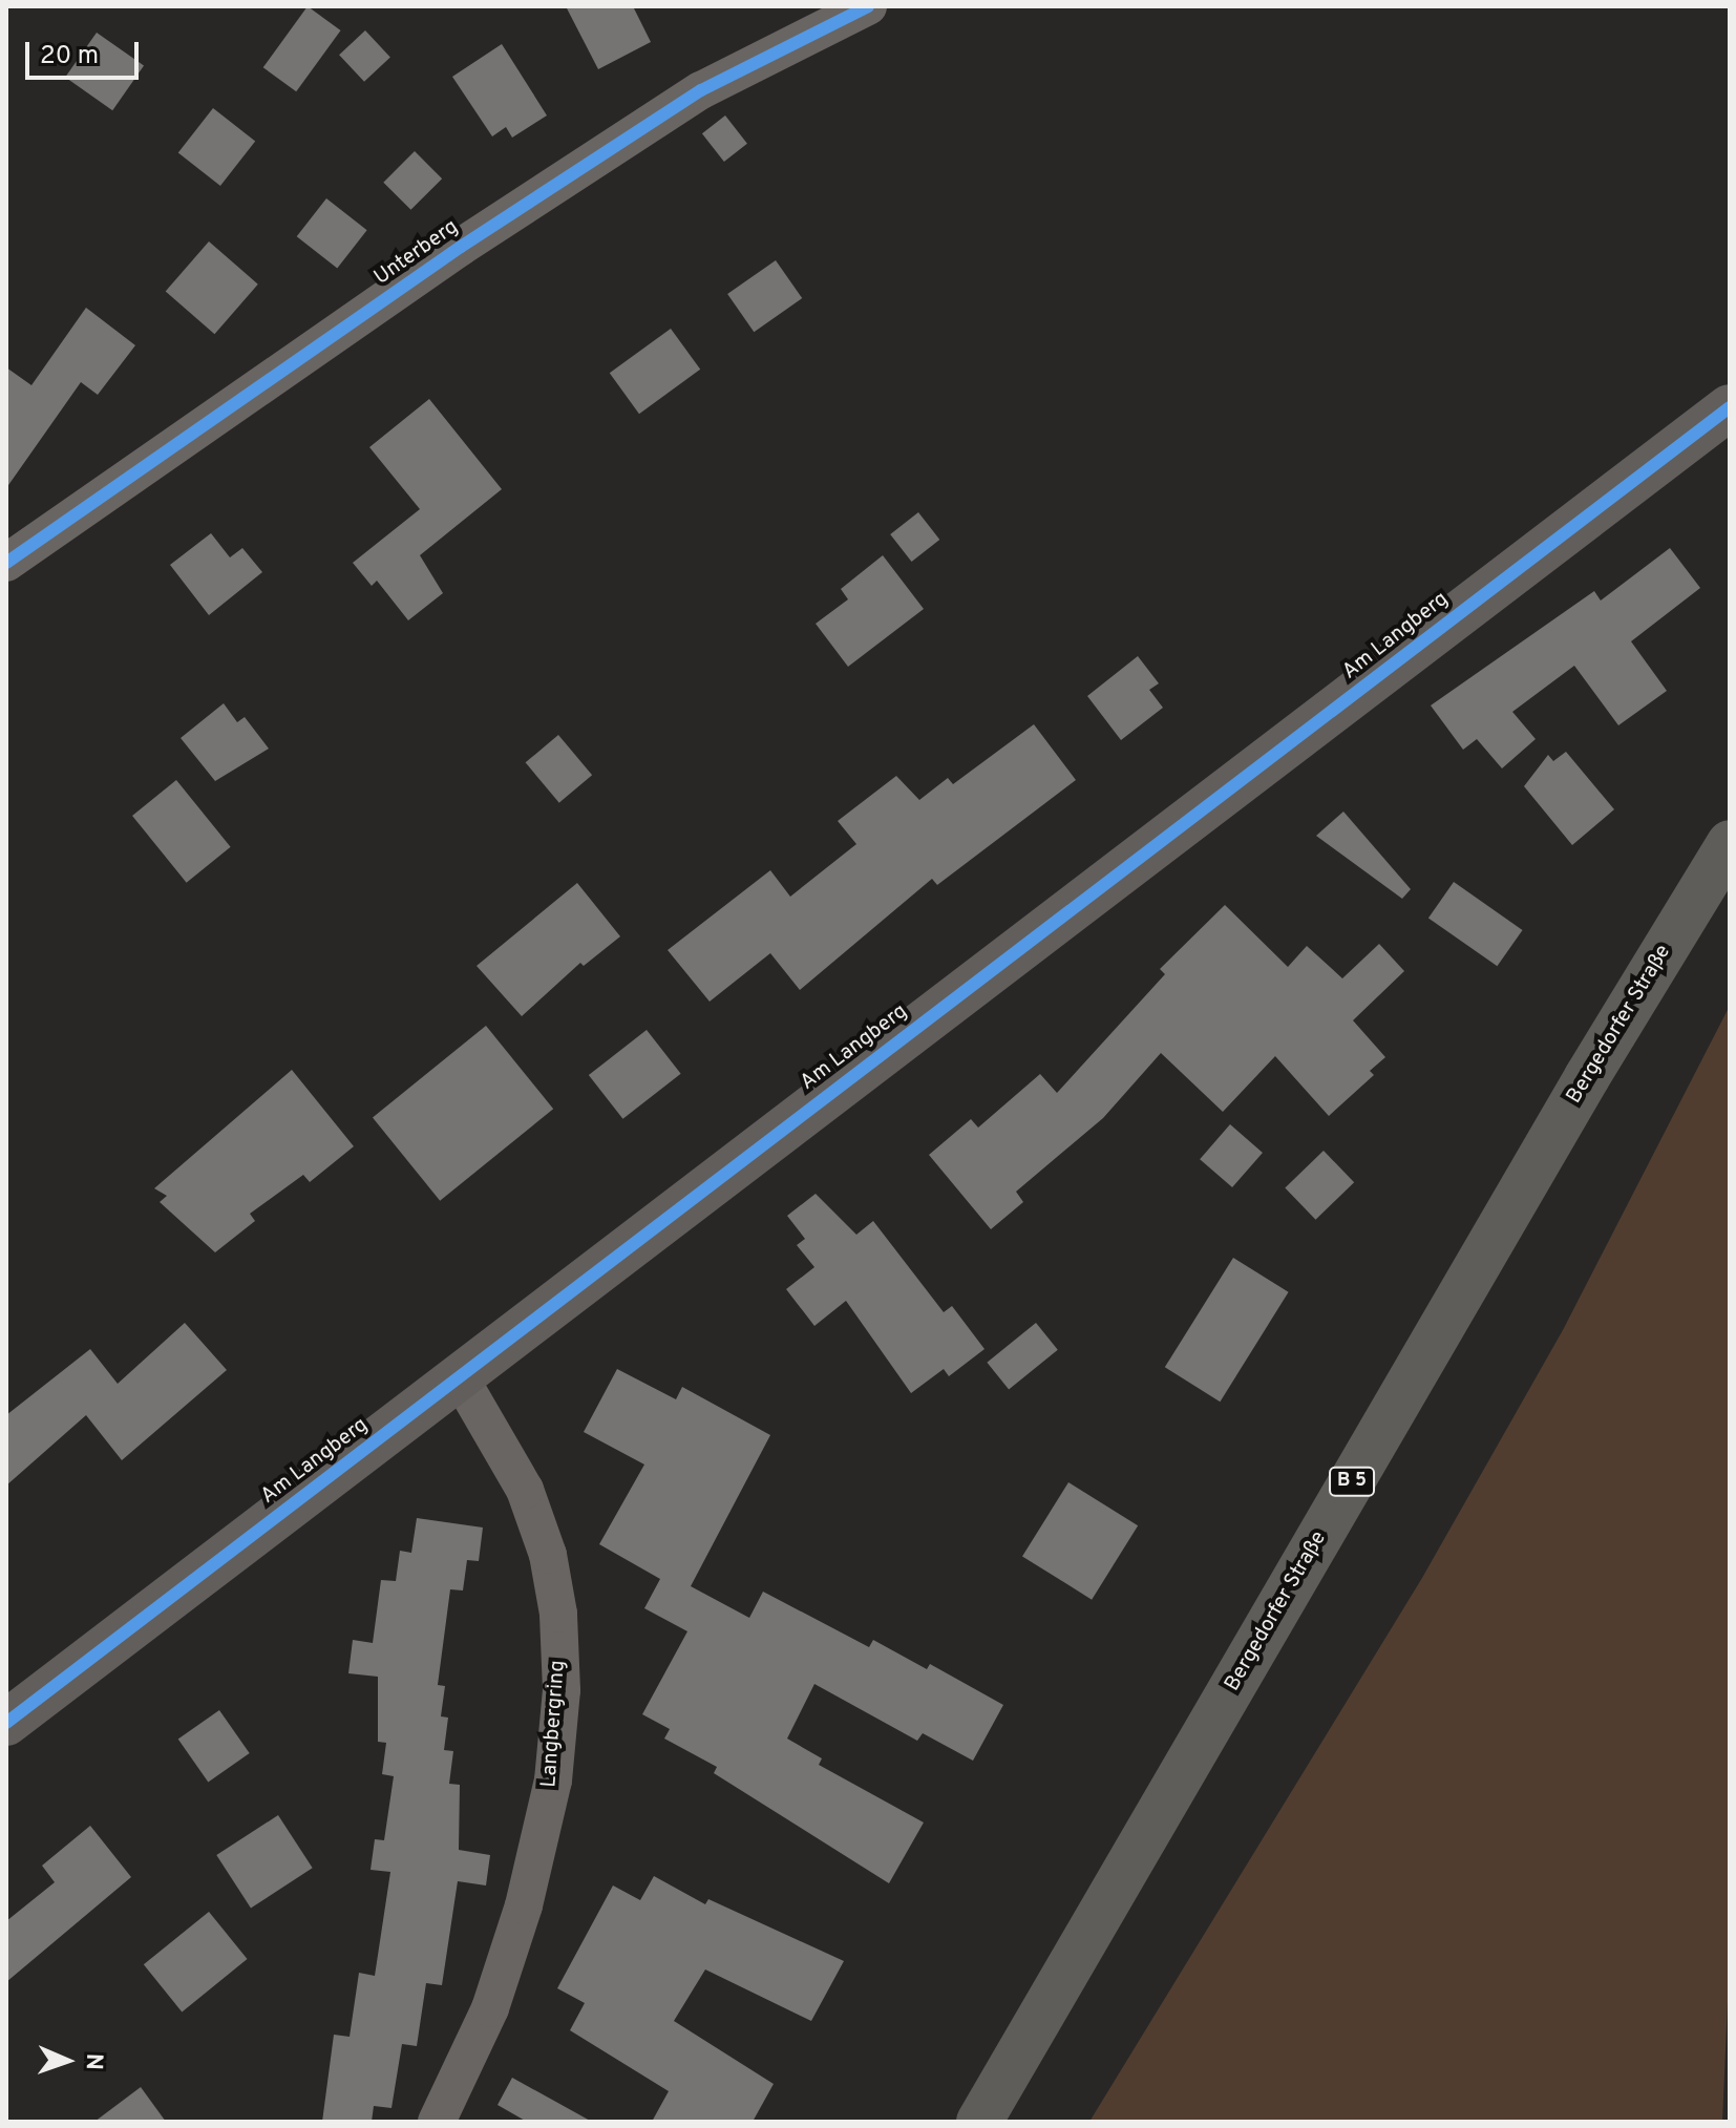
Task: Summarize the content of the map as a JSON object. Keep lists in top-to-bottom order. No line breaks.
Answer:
{"streets":{"main road":["Bergedorfer Straße","B 5"],"street":["Unterberg","Am Langberg","Langbergring"]},"crossings":[["Am Langberg","Langbergring"]],"scale_bar":"20 m","north":"right"}
